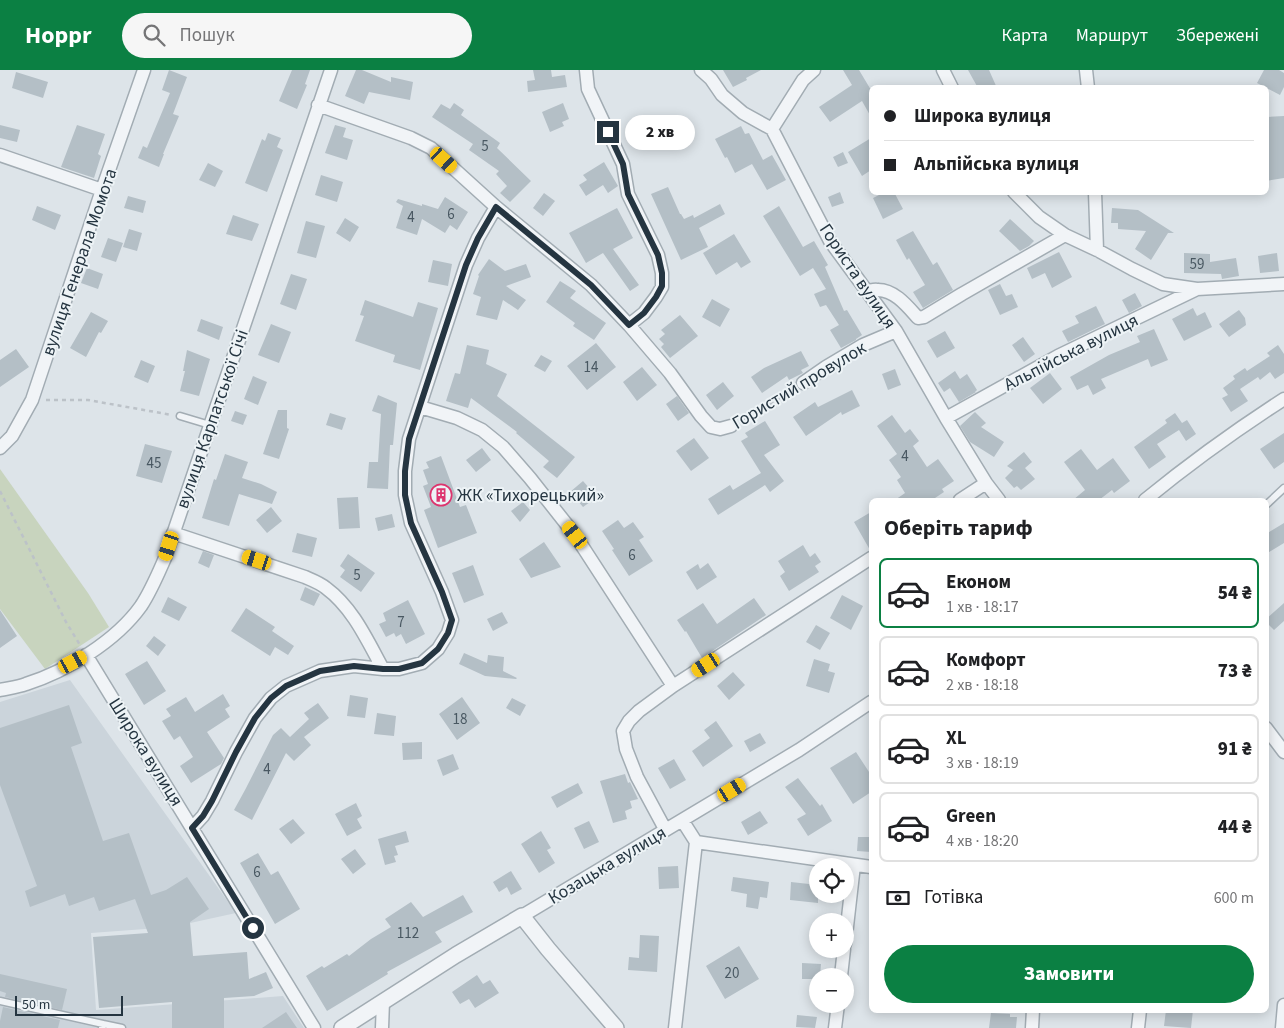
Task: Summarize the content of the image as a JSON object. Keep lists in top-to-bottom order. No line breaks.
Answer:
{"streets":{"street":["вулиця Генерала Момота","Гориста вулиця","Альпійська вулиця","Гористий провулок","вулиця Карпатської Січі","Широка вулиця","Козацька вулиця"]},"crossings":[["Гориста вулиця","Альпійська вулиця"],["Гориста вулиця","Гористий провулок"],["вулиця Карпатської Січі","Широка вулиця"]],"places":{"building":["ЖК «Тихорецький»"]},"house_numbers":["5","6","4","59","14","4","45","6","5","7","18","4","6","112","20"],"scale_bar":"50 m","page":{"header":"Hoppr","search":"Пошук","nav":["Карта","Маршрут","Збережені"],"banner":["Широка вулиця","Альпійська вулиця"],"bubble":"2 хв","heading":"Оберіть тариф","list":[{"name":"Економ","note":"1 хв · 18:17","value":"54 ₴"},{"name":"Комфорт","note":"2 хв · 18:18","value":"73 ₴"},{"name":"XL","note":"3 хв · 18:19","value":"91 ₴"},{"name":"Green","note":"4 хв · 18:20","value":"44 ₴"}],"map_buttons":["+","−"],"pay":["Готівка","600 m"],"buttons":"Замовити","scale":"50 m"}}
